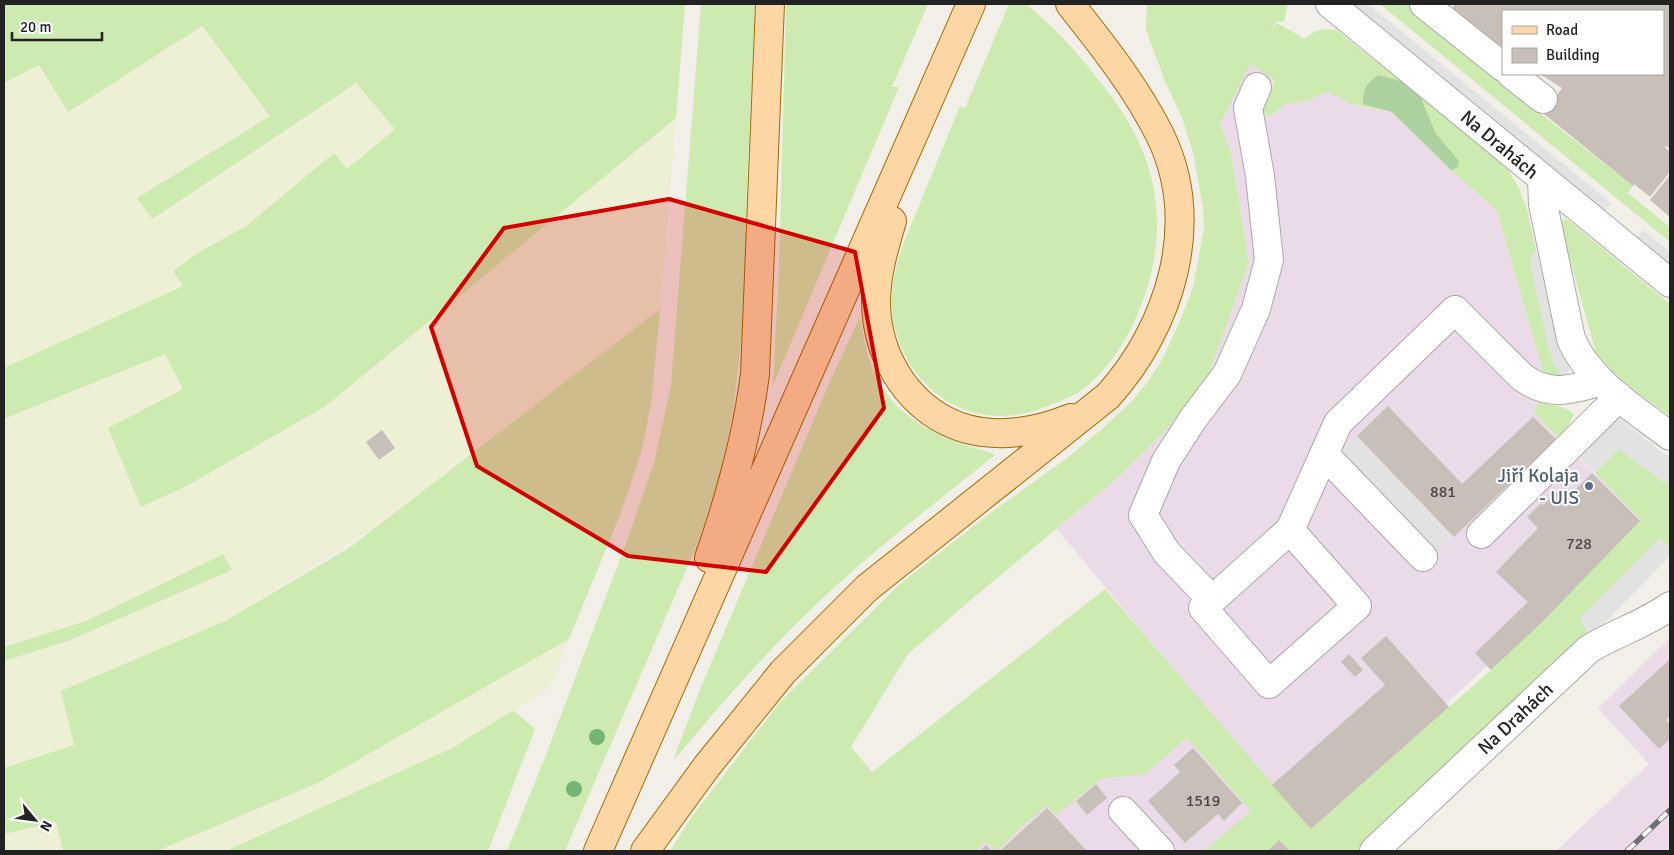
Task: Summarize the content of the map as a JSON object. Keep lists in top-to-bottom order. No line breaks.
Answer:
{"streets":{"street":["Na Drahách"]},"places":["Jiří Kolaja - UIS"],"house_numbers":["881","728","1519"],"legend":["Road","Building"],"scale_bar":"20 m","north":"bottom right"}
